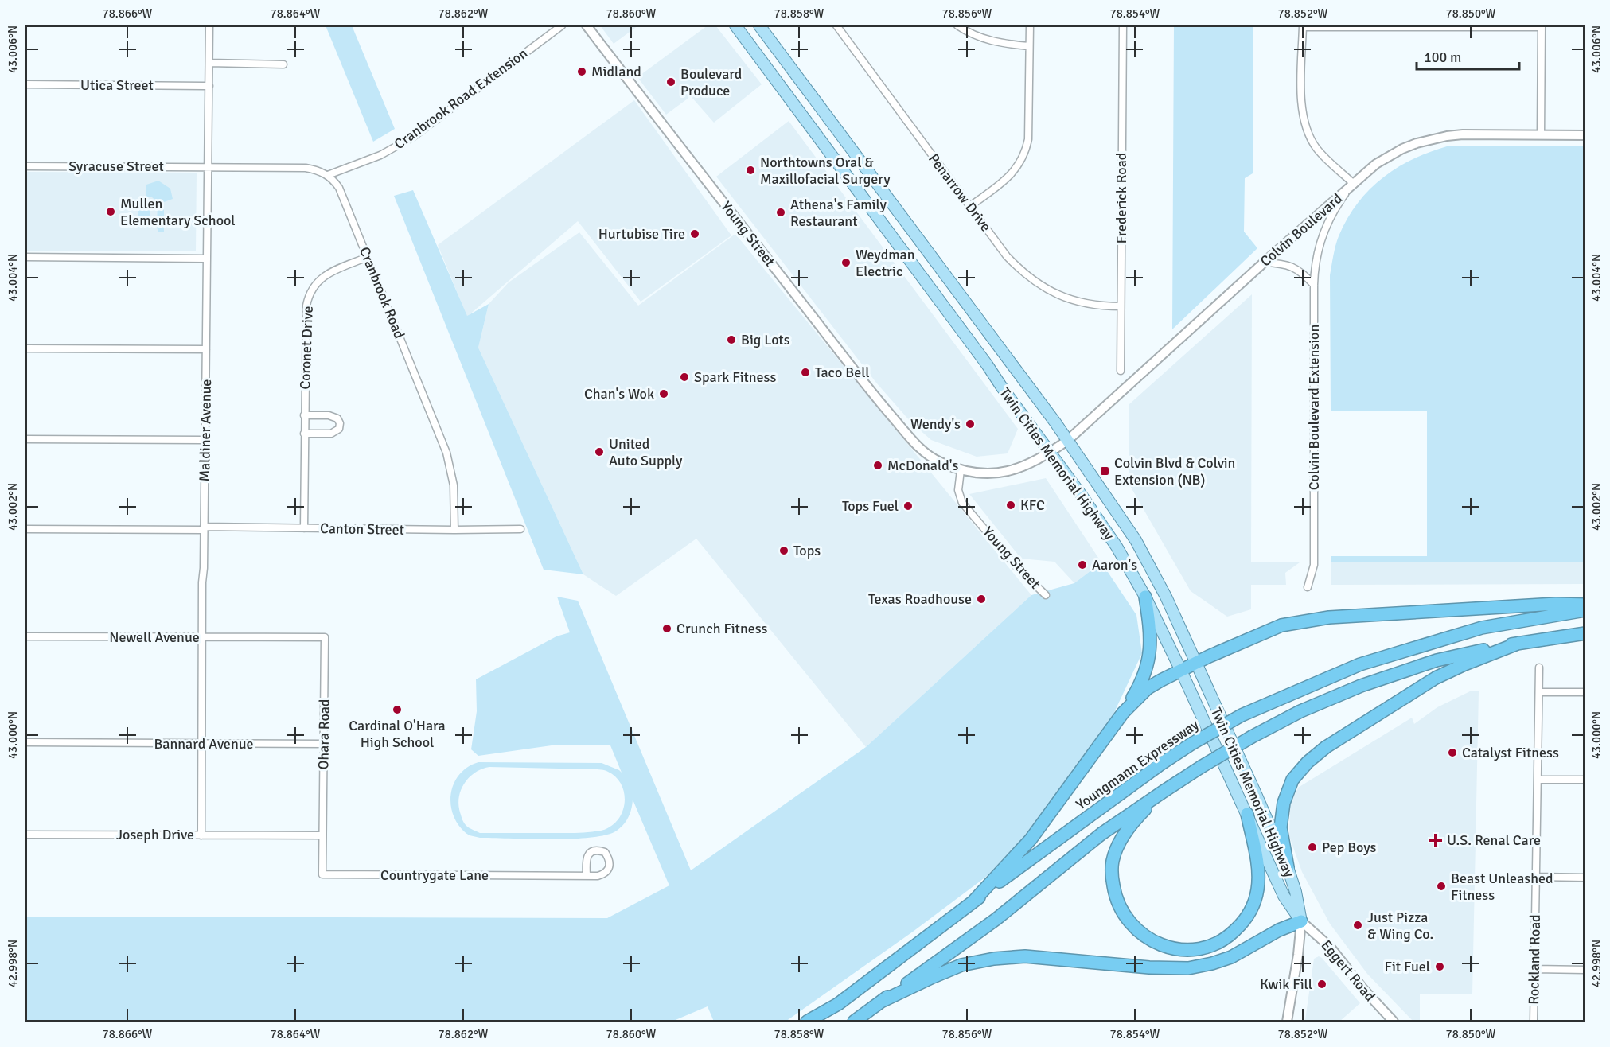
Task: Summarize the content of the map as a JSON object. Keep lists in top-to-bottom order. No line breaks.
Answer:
{"streets":{"highway":["Youngmann Expressway"],"main road":["Twin Cities Memorial Highway"],"street":["Utica Street","Cranbrook Road Extension","Syracuse Street","Penarrow Drive","Frederick Road","Colvin Boulevard","Young Street","Cranbrook Road","Coronet Drive","Colvin Boulevard Extension","Maldiner Avenue","Canton Street","Newell Avenue","Ohara Road","Bannard Avenue","Joseph Drive","Countrygate Lane","Rockland Road","Eggert Road"]},"crossings":[["Utica Street","Maldiner Avenue"],["Cranbrook Road Extension","Cranbrook Road"],["Syracuse Street","Maldiner Avenue"],["Penarrow Drive","Frederick Road"],["Colvin Boulevard","Young Street"],["Colvin Boulevard","Colvin Boulevard Extension"],["Colvin Boulevard","Twin Cities Memorial Highway"],["Young Street","Twin Cities Memorial Highway"],["Cranbrook Road","Coronet Drive"],["Cranbrook Road","Canton Street"],["Coronet Drive","Canton Street"],["Maldiner Avenue","Canton Street"],["Maldiner Avenue","Newell Avenue"],["Maldiner Avenue","Bannard Avenue"],["Maldiner Avenue","Joseph Drive"],["Twin Cities Memorial Highway","Eggert Road"],["Newell Avenue","Ohara Road"],["Ohara Road","Bannard Avenue"],["Ohara Road","Joseph Drive"],["Ohara Road","Countrygate Lane"],["Joseph Drive","Countrygate Lane"]],"places":{"other":["Midland","Boulevard Produce","Northtowns Oral & Maxillofacial Surgery","Mullen Elementary School","Athena's Family Restaurant","Hurtubise Tire","Weydman Electric","Big Lots","Taco Bell","Spark Fitness","Chan's Wok","Wendy's","United Auto Supply","McDonald's","KFC","Tops Fuel","Tops","Aaron's","Texas Roadhouse","Crunch Fitness","Cardinal O'Hara High School","Catalyst Fitness","Pep Boys","Beast Unleashed Fitness","Just Pizza & Wing Co.","Fit Fuel","Kwik Fill"],"transit":["Colvin Blvd & Colvin Extension (NB)"],"health":["U.S. Renal Care"]},"scale_bar":"100 m","coordinates":["78.866°W","78.864°W","78.862°W","78.860°W","78.858°W","78.856°W","78.854°W","78.852°W","78.850°W","43.006°N","43.004°N","43.002°N","43.000°N","42.998°N"]}
